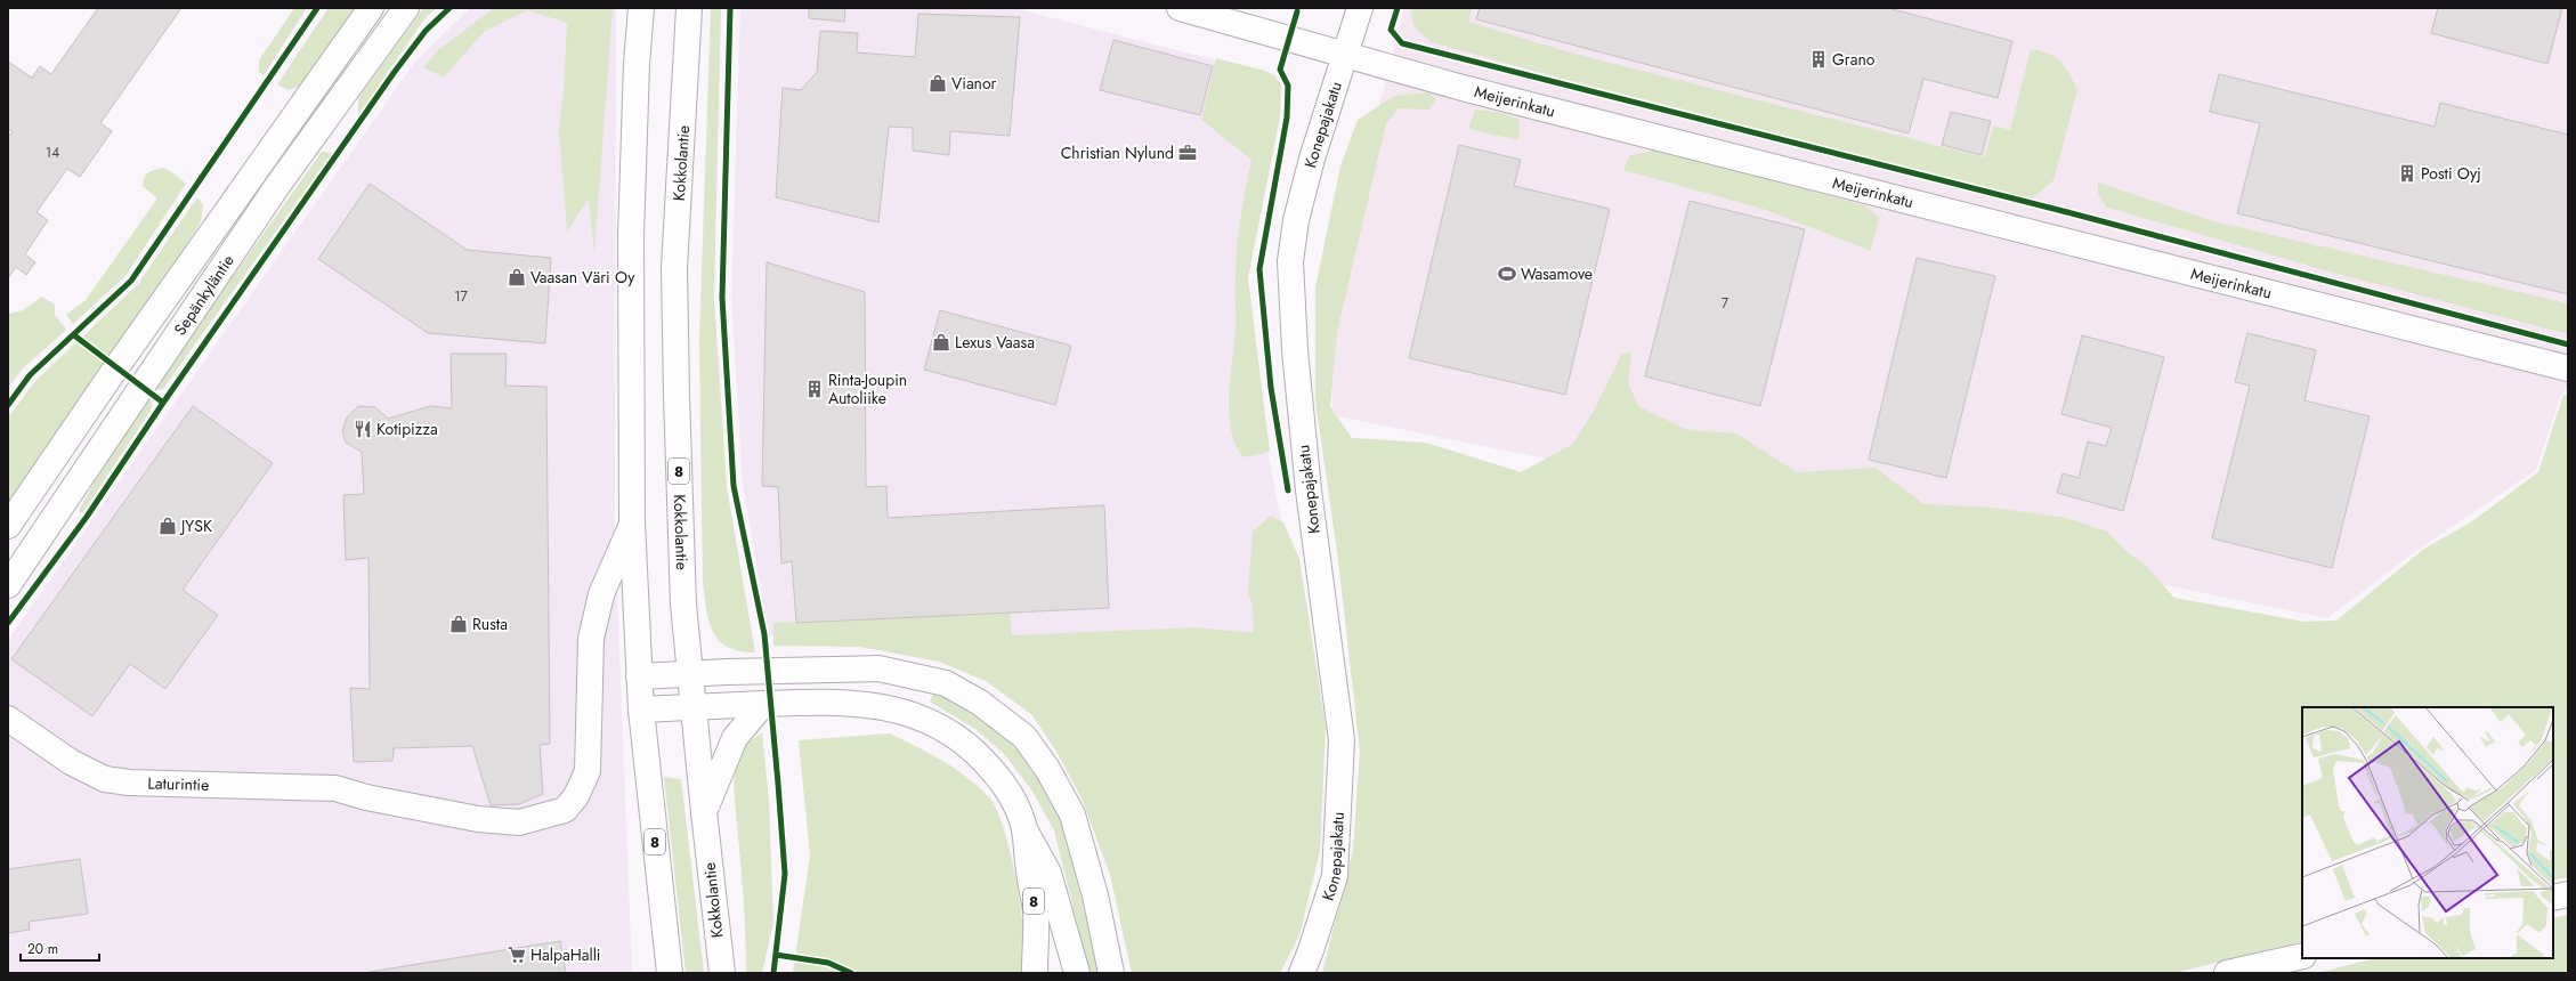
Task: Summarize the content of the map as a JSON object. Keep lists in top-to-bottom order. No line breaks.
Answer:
{"streets":{"main road":["Meijerinkatu","Konepajakatu","Kokkolantie","Sepänkyläntie","8","Laturintie"]},"crossings":[["Meijerinkatu","Konepajakatu"],["Kokkolantie","8"],["8","Laturintie"]],"places":{"building":["Grano","Posti Oyj","Rinta-Joupin Autoliike"],"shop":["Vianor","Vaasan Väri Oy","Lexus Vaasa","JYSK","Rusta"],"office":["Christian Nylund"],"sports":["Wasamove"],"restaurant":["Kotipizza"],"supermarket":["HalpaHalli"]},"house_numbers":["14","17","7"],"scale_bar":"20 m"}
